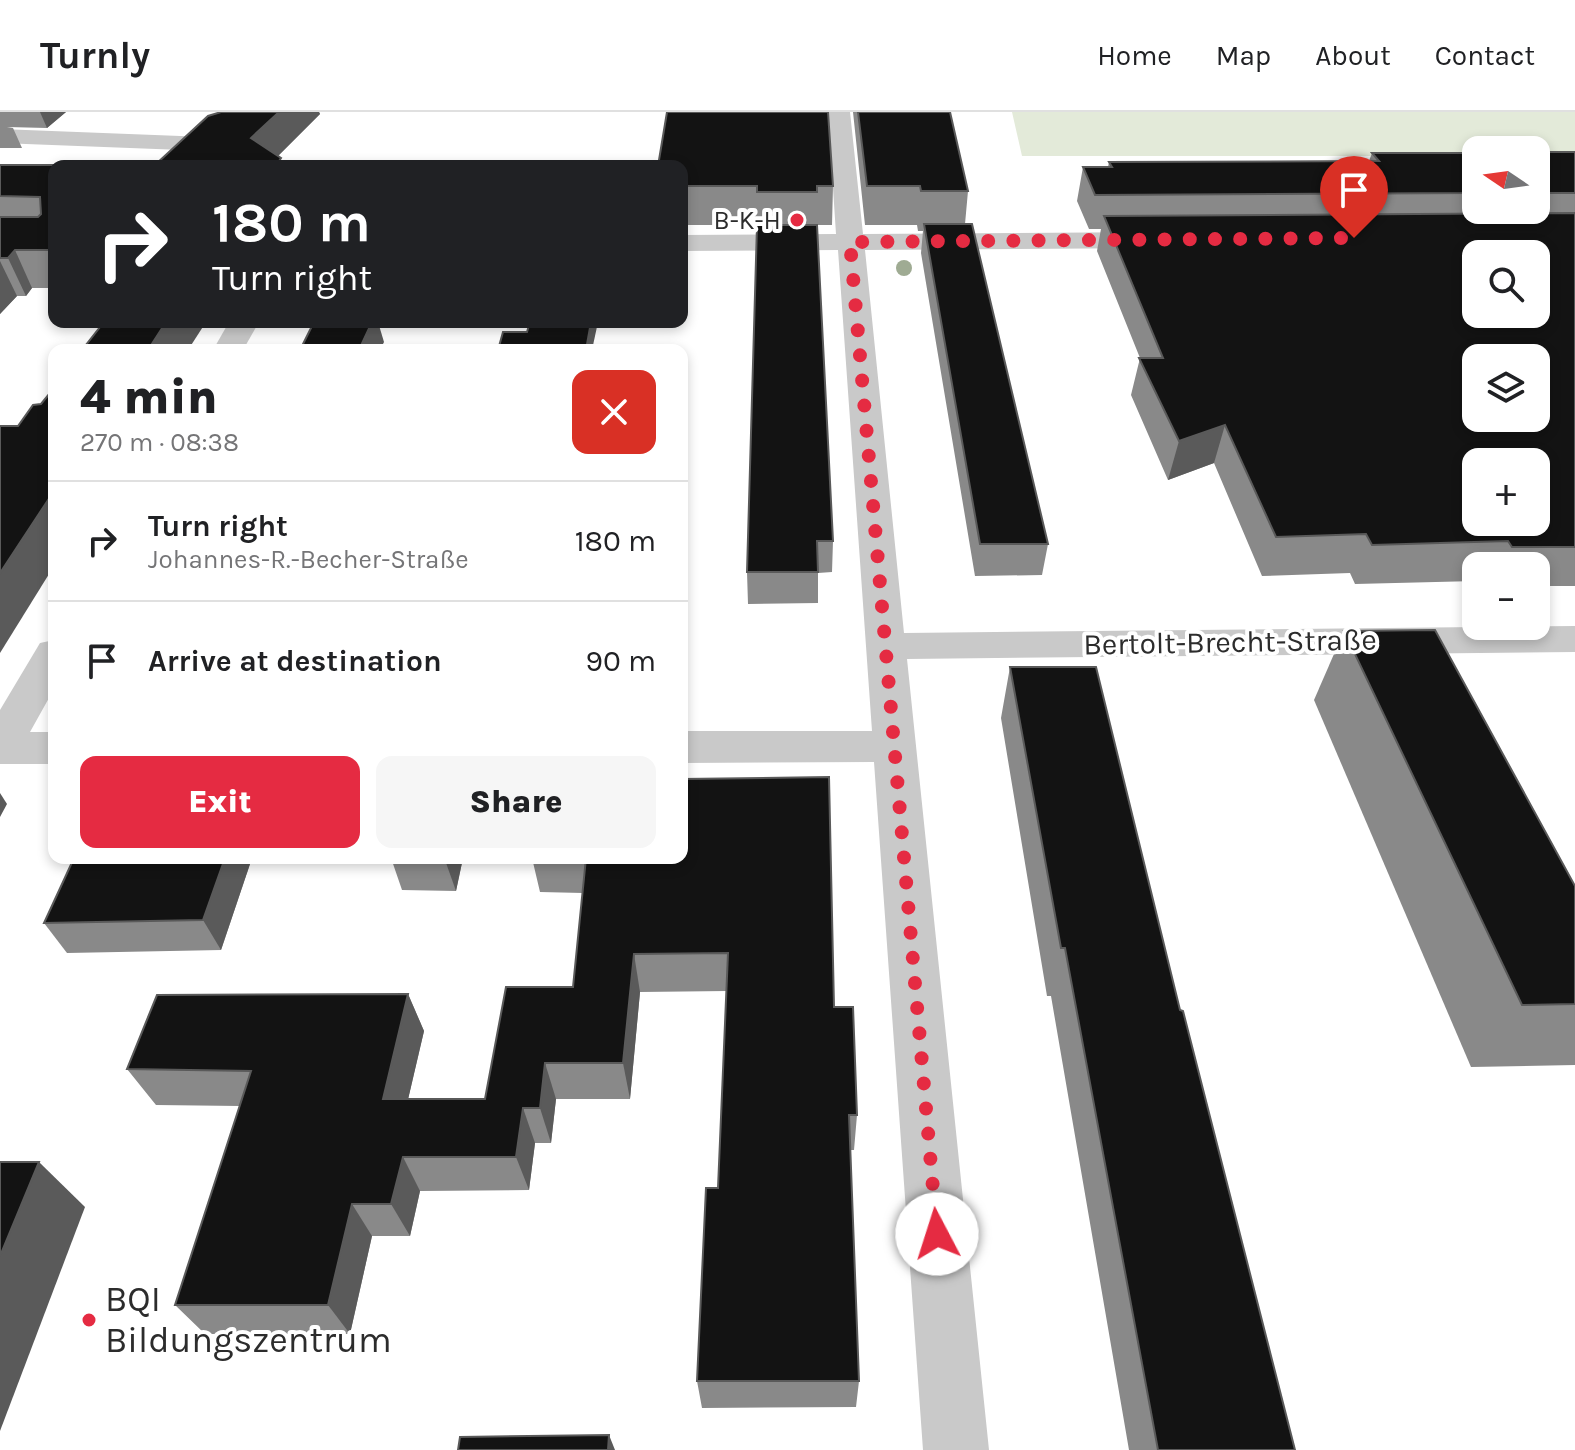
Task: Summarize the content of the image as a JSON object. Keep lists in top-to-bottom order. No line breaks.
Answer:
{"streets":{"street":["Bertolt-Brecht-Straße"]},"places":["B-K-H","BQI Bildungszentrum"],"north":"left","page":{"header":"Turnly","nav":["Home","Map","About","Contact"],"map_buttons":["+","−"],"turn":["180 m","Turn right"],"heading":["4 min","270 m · 08:38"],"list":[{"name":"Turn right","note":"Johannes-R.-Becher-Straße","value":"180 m"},{"name":"Arrive at destination","value":"90 m"}],"buttons":["Exit","Share"]}}
